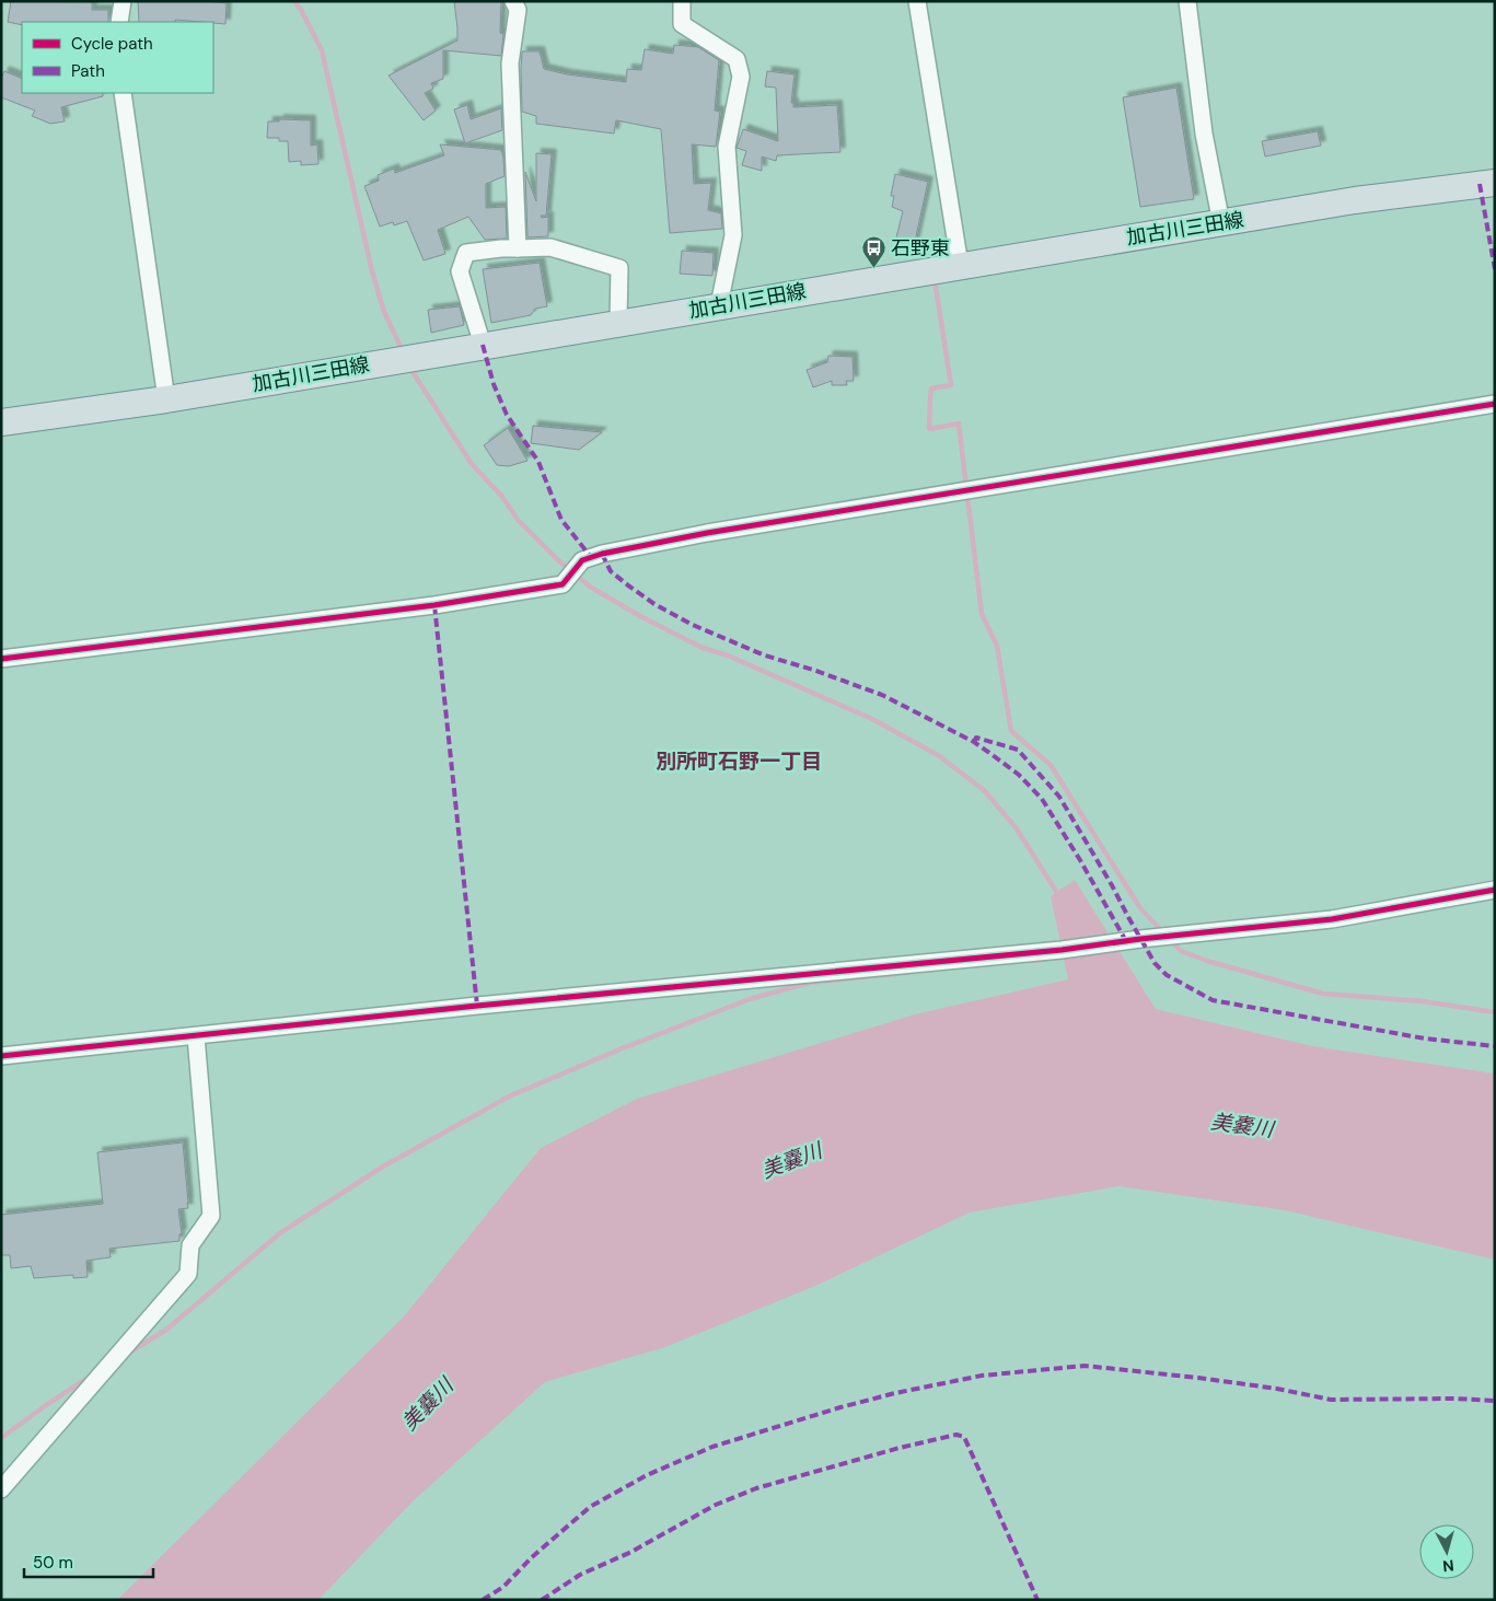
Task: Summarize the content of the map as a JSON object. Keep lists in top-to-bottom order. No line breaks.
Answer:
{"streets":{"main road":["加古川三田線"]},"districts":["別所町石野一丁目"],"water":["美嚢川"],"places":{"bus stop":["石野東"]},"legend":["Cycle path","Path"],"scale_bar":"50 m","north":"bottom"}
